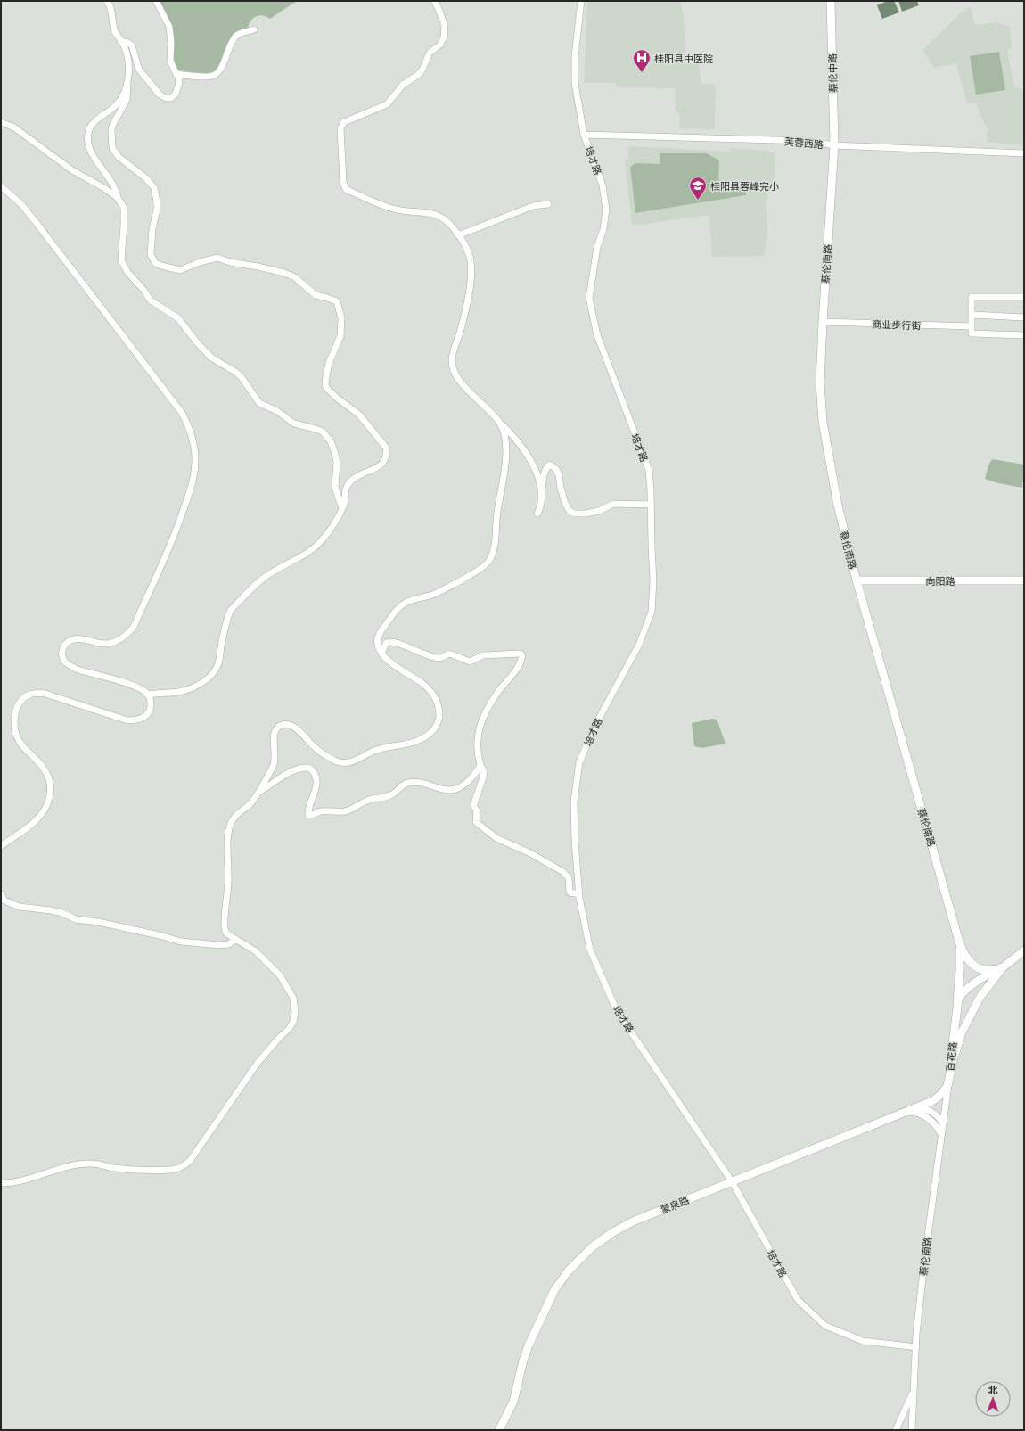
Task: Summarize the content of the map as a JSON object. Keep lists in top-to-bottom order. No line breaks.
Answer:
{"streets":{"main road":["蔡伦中路","蔡伦南路","向阳路","百花路","蒙泉路"],"street":["芙蓉西路","培才路","商业步行街"]},"crossings":[["蔡伦中路","芙蓉西路"],["蔡伦中路","蔡伦南路"],["芙蓉西路","培才路"],["芙蓉西路","蔡伦南路"],["培才路","蔡伦南路"],["培才路","蒙泉路"],["蔡伦南路","商业步行街"],["蔡伦南路","向阳路"],["蔡伦南路","百花路"],["蔡伦南路","蒙泉路"],["百花路","蒙泉路"]],"places":{"hospital":["桂阳县中医院"],"school or university":["桂阳县蓉峰完小"]},"north":"top"}
